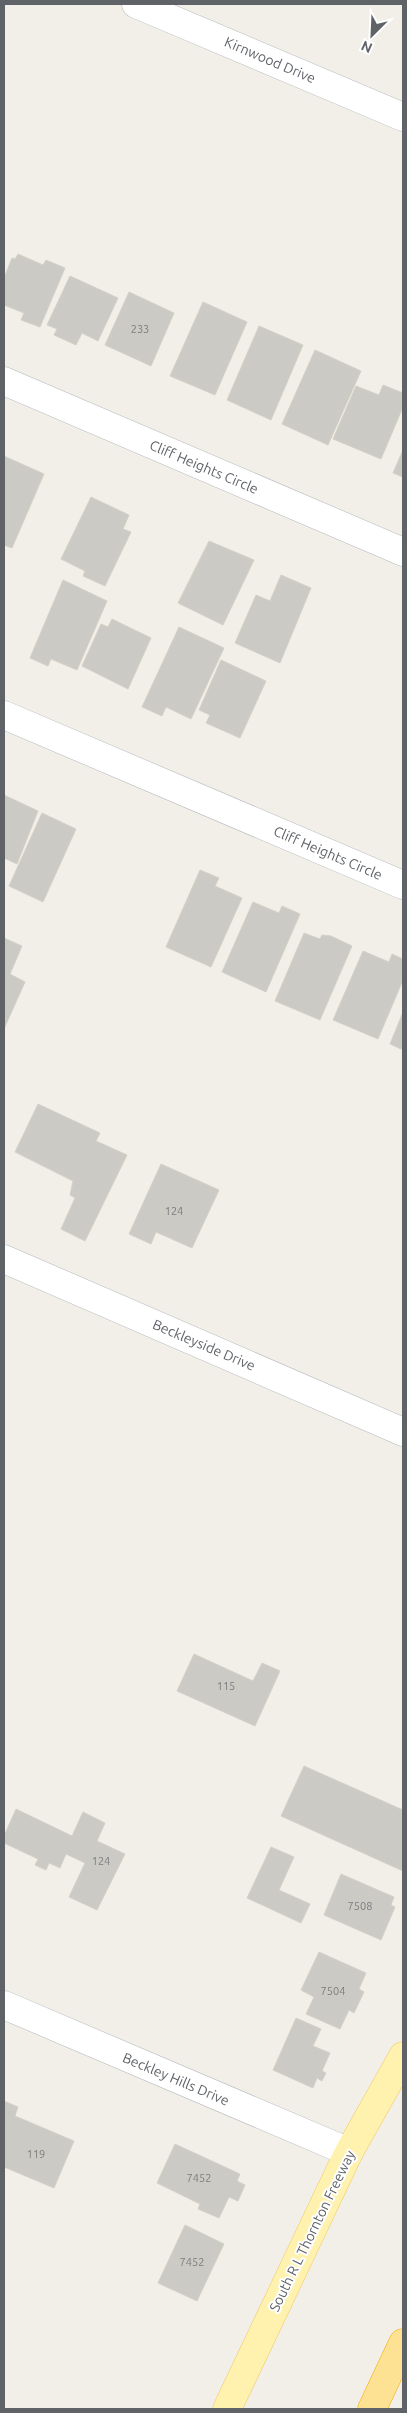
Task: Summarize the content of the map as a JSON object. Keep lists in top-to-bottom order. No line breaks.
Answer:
{"streets":{"main road":["South R L Thornton Freeway"],"street":["Kirnwood Drive","Cliff Heights Circle","Beckleyside Drive","Beckley Hills Drive"]},"crossings":[["Beckley Hills Drive","South R L Thornton Freeway"]],"house_numbers":["233","124","115","124","7508","7504","119","7452","7452"],"north":"bottom left"}
